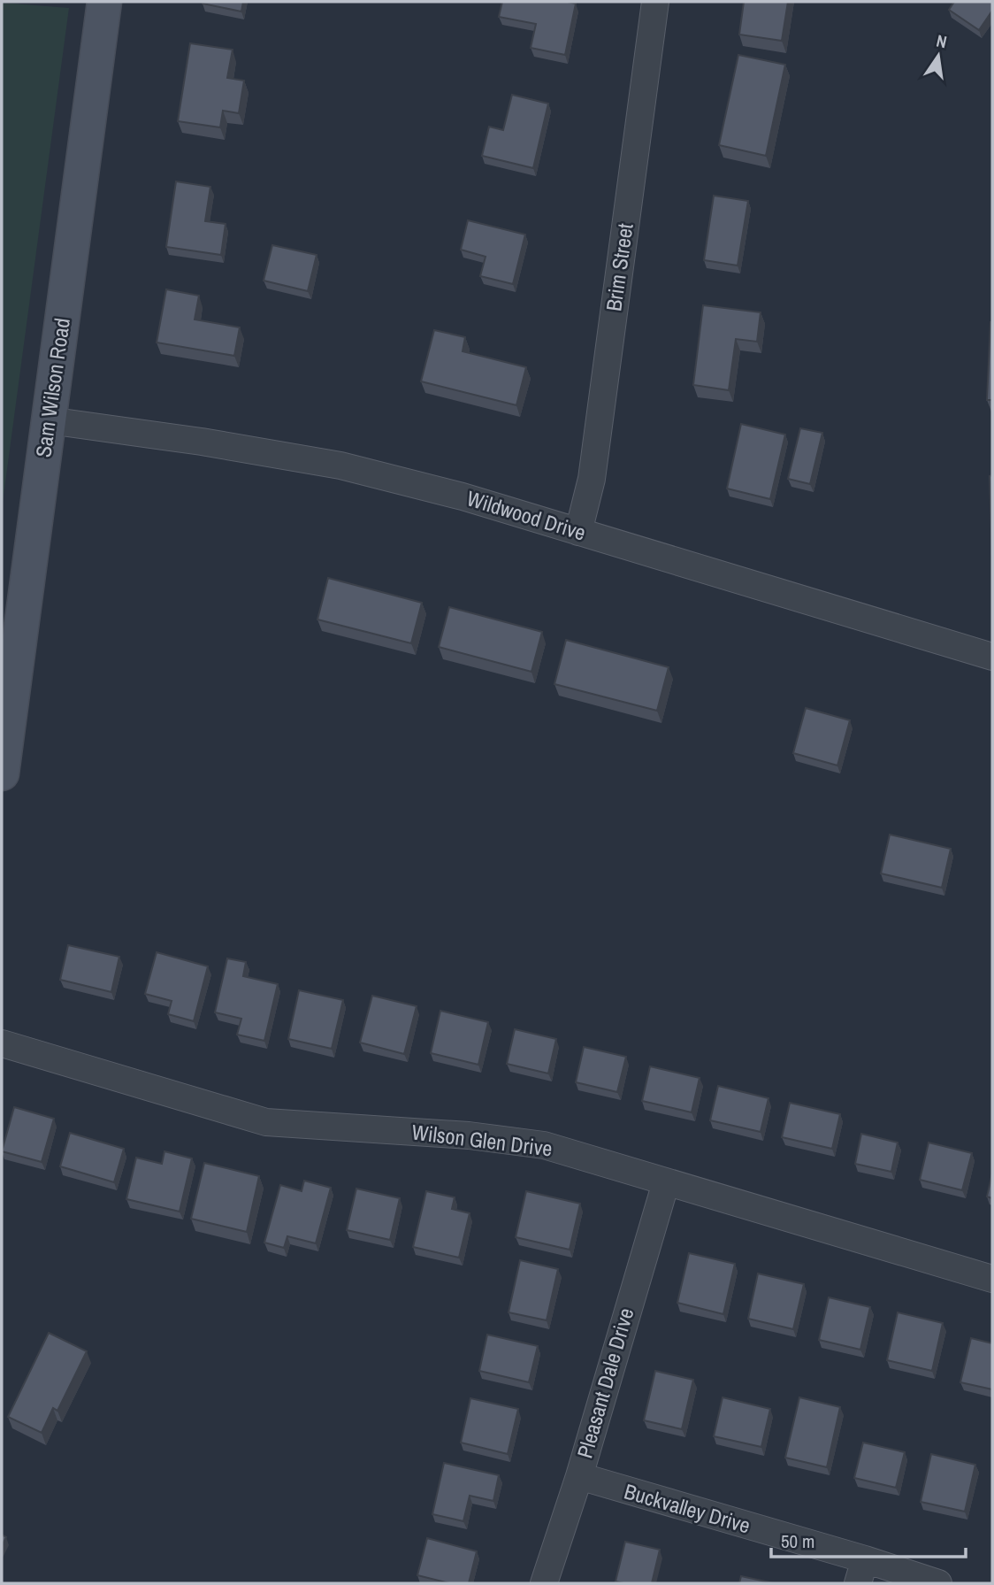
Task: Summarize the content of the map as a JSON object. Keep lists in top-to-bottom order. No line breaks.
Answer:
{"streets":{"street":["Brim Street","Sam Wilson Road","Wildwood Drive","Wilson Glen Drive","Pleasant Dale Drive","Buckvalley Drive"]},"crossings":[["Brim Street","Wildwood Drive"],["Sam Wilson Road","Wildwood Drive"],["Wilson Glen Drive","Pleasant Dale Drive"],["Pleasant Dale Drive","Buckvalley Drive"]],"scale_bar":"50 m","north":"top"}
